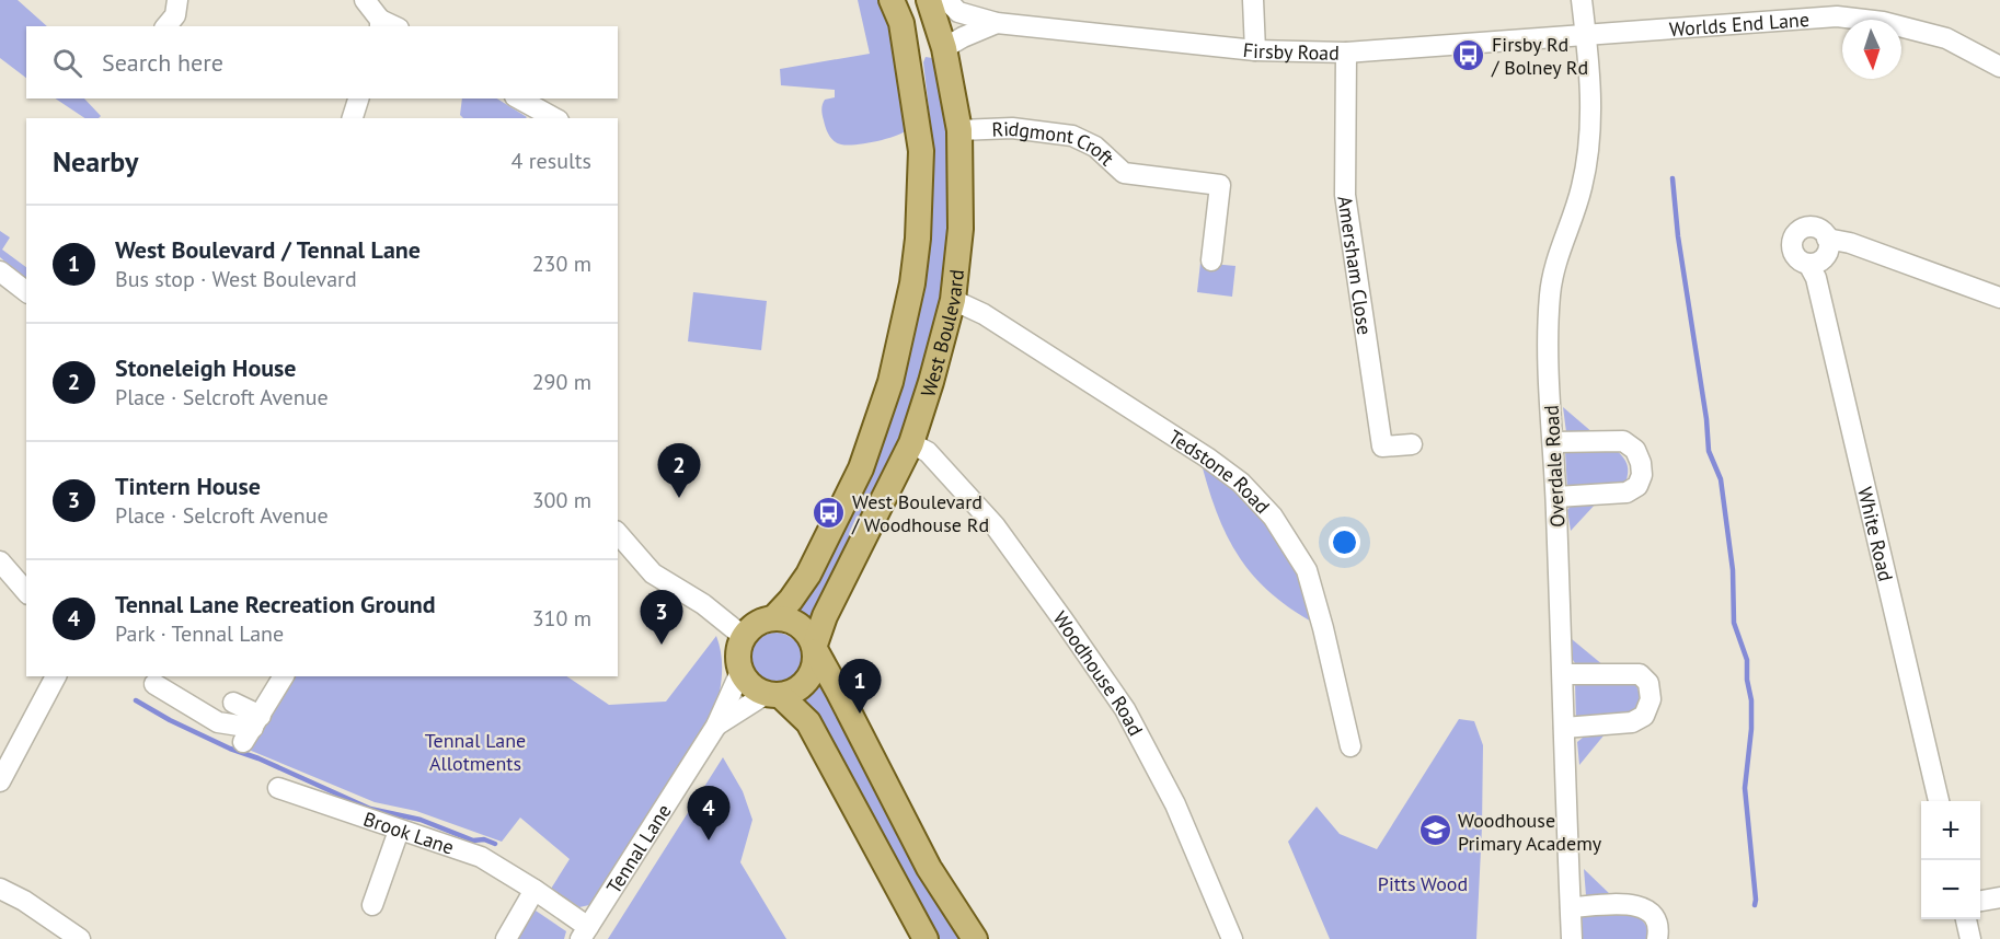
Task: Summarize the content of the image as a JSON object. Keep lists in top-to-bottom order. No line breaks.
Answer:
{"streets":{"main road":["West Boulevard"],"street":["Worlds End Lane","Firsby Road","Ridgmont Croft","Amersham Close","Overdale Road","Tedstone Road","White Road","Woodhouse Road","Brook Lane","Tennal Lane"]},"crossings":[["Worlds End Lane","Firsby Road"],["Worlds End Lane","Overdale Road"],["Firsby Road","Amersham Close"],["Firsby Road","West Boulevard"],["Firsby Road","Overdale Road"],["Ridgmont Croft","West Boulevard"],["West Boulevard","Tedstone Road"],["West Boulevard","Woodhouse Road"],["West Boulevard","Tennal Lane"],["Brook Lane","Tennal Lane"]],"parks":["Tennal Lane Allotments","Pitts Wood"],"places":{"bus stop":["Firsby Rd / Bolney Rd","West Boulevard / Woodhouse Rd"],"school or university":["Woodhouse Primary Academy"]},"north":"bottom","page":{"search":"Search here","heading":["Nearby","4 results"],"list":[{"mark":"1","name":"West Boulevard / Tennal Lane","note":"Bus stop · West Boulevard","value":"230 m"},{"mark":"2","name":"Stoneleigh House","note":"Place · Selcroft Avenue","value":"290 m"},{"mark":"3","name":"Tintern House","note":"Place · Selcroft Avenue","value":"300 m"},{"mark":"4","name":"Tennal Lane Recreation Ground","note":"Park · Tennal Lane","value":"310 m"}],"pins":["2","3","1","4"],"map_buttons":["+","−"]}}
